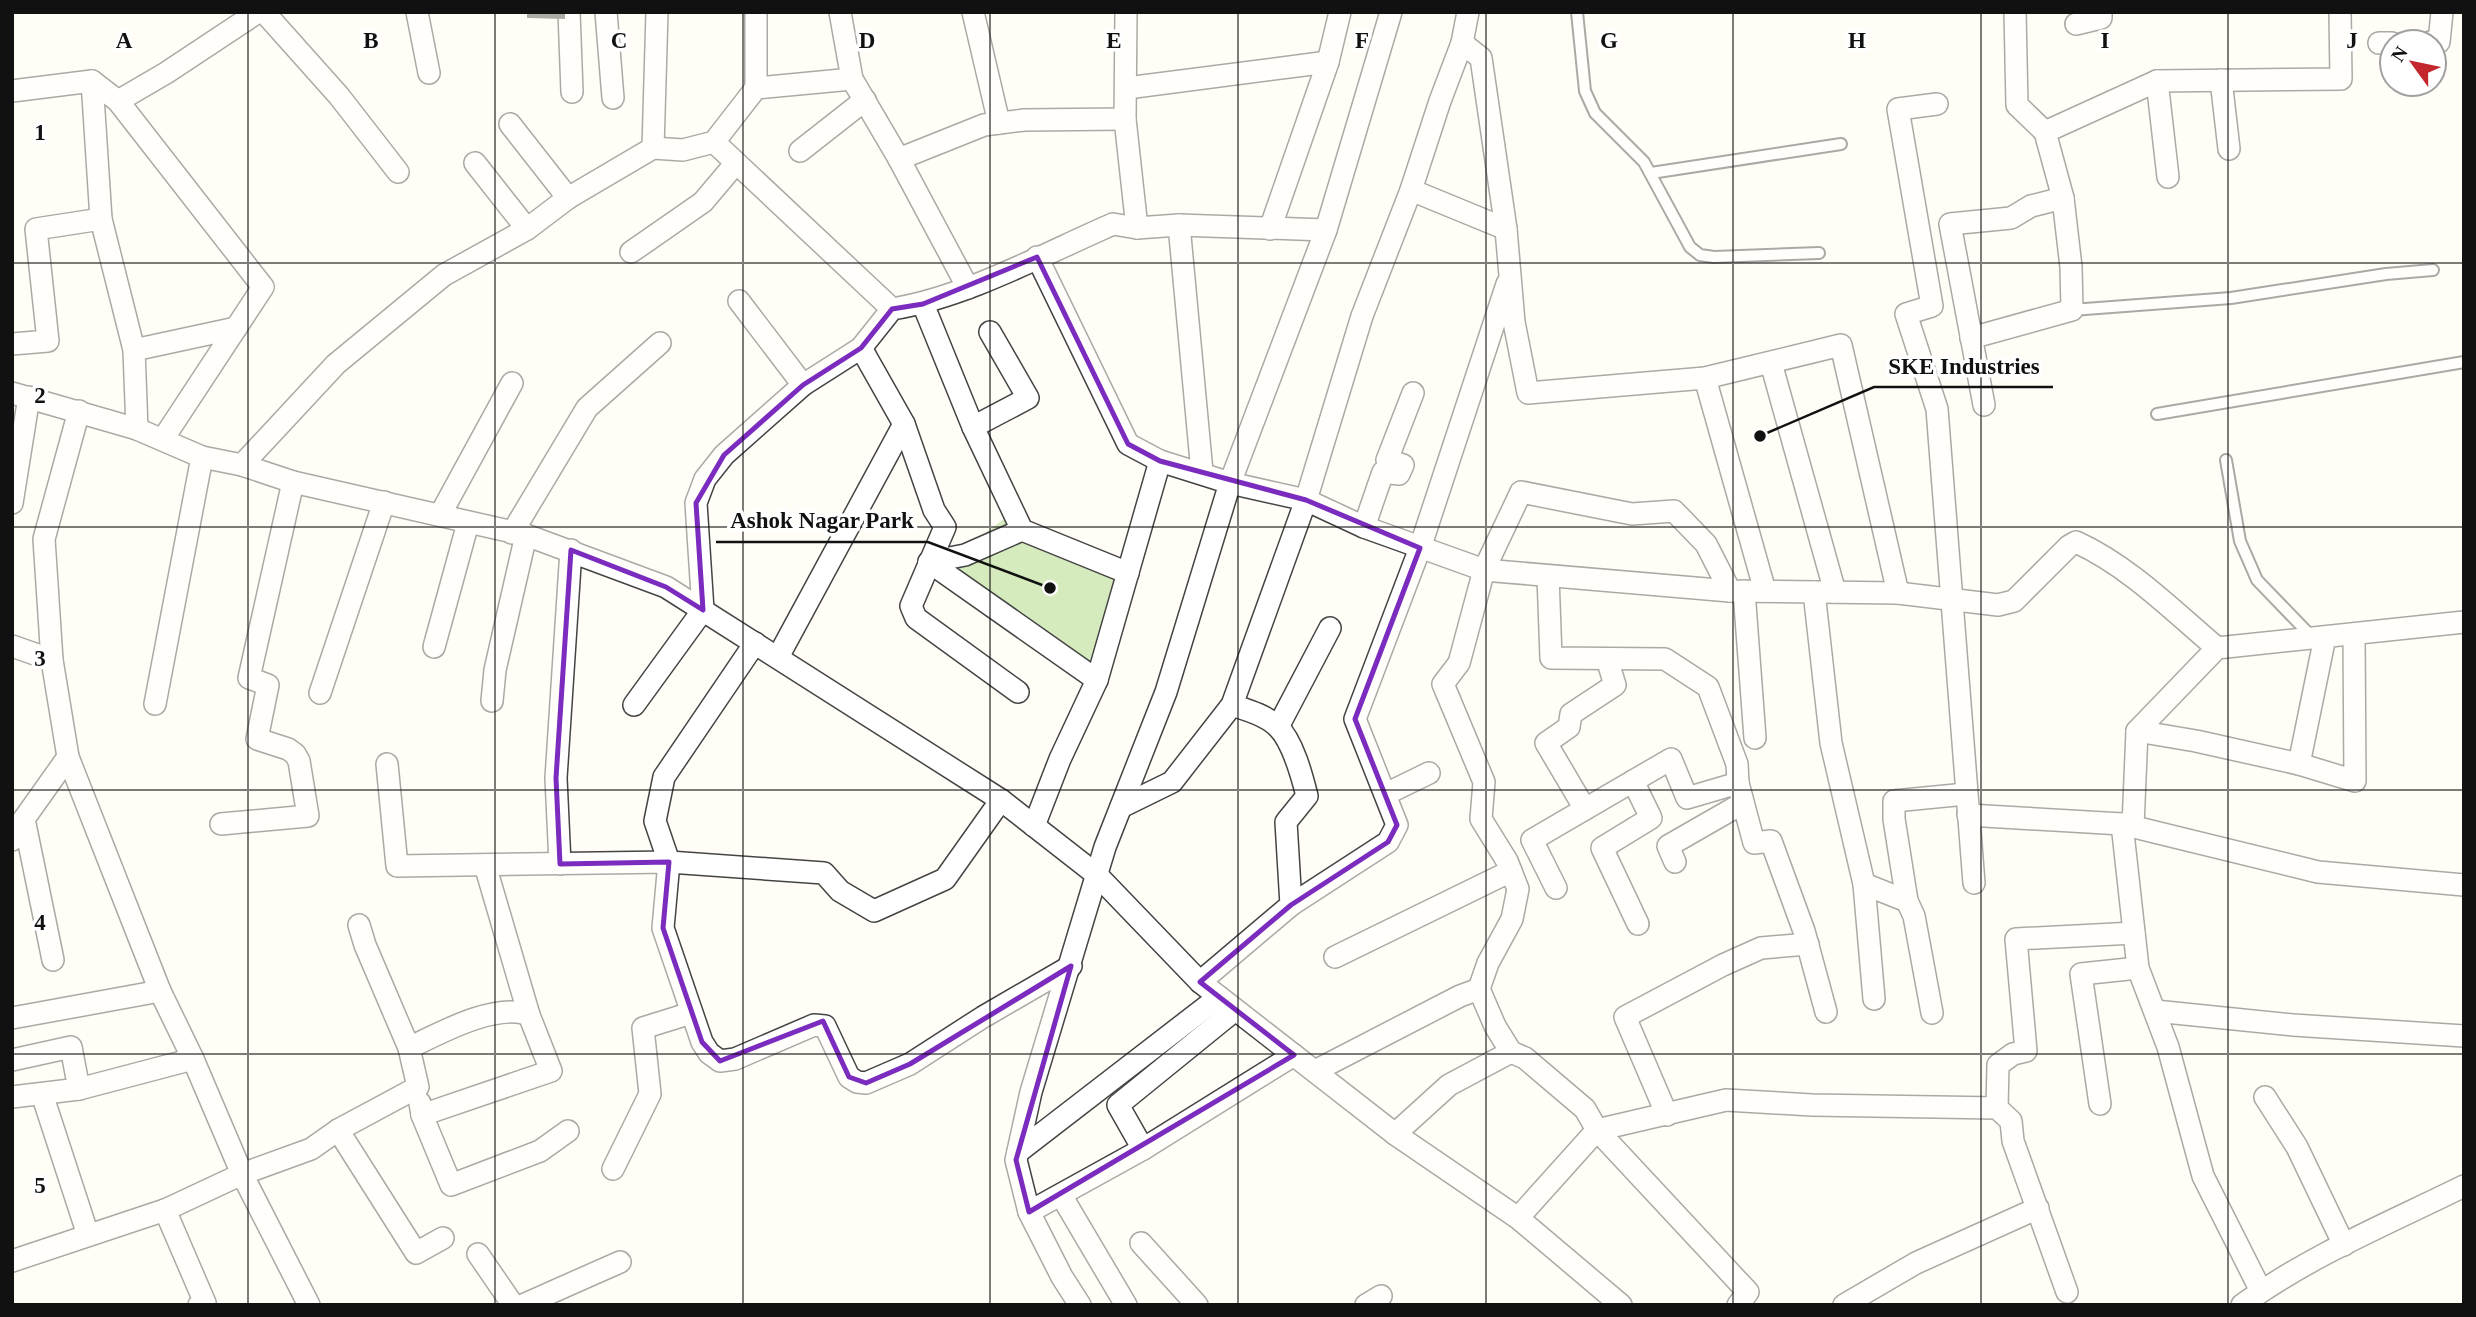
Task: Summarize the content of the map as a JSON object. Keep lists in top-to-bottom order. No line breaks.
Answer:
{"places":["SKE Industries","Ashok Nagar Park"],"north":"top left","grid":{"columns":["A","B","C","D","E","F","G","H","I","J"],"rows":["1","2","3","4","5"]}}
